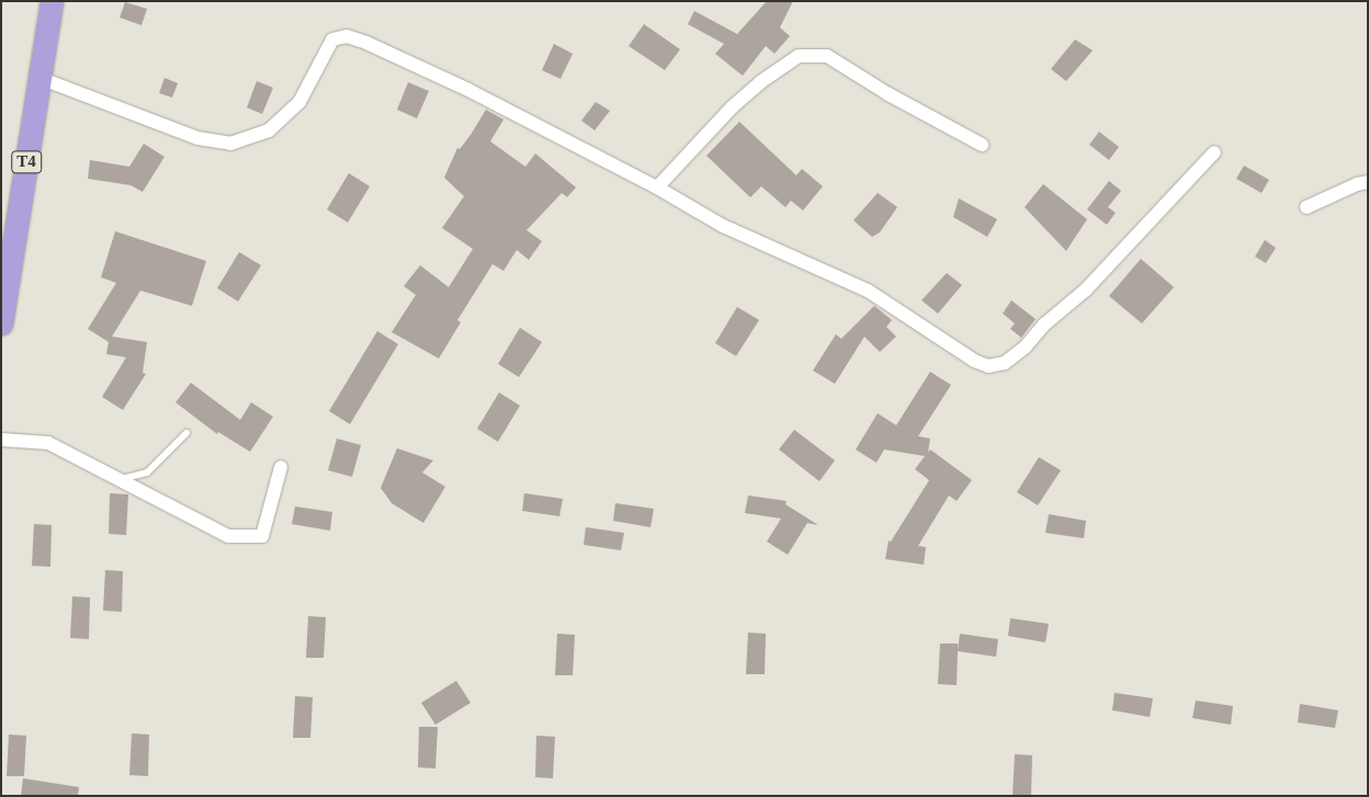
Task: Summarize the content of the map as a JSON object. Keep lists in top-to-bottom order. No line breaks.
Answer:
{"streets":{"highway":["T4"]}}
